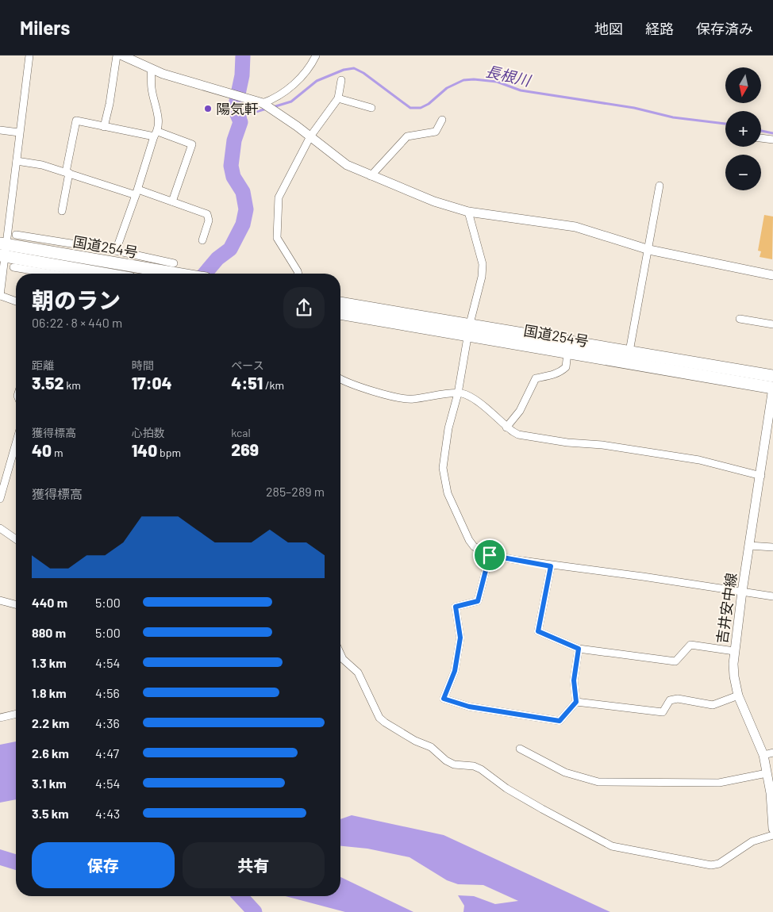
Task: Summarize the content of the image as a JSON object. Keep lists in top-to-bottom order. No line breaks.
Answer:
{"streets":{"highway":["国道254号"],"street":["吉井安中線"]},"crossings":[["国道254号","吉井安中線"]],"water":["長根川"],"places":["陽気軒"],"north":"bottom","page":{"header":"Milers","nav":["地図","経路","保存済み"],"map_buttons":["+","−"],"heading":["朝のラン","06:22 · 8 × 440 m"],"stats":[["距離","3.52 km"],["時間","17:04"],["ペース","4:51 /km"],["獲得標高","40 m"],["心拍数","140 bpm"],["kcal","269"]],"chart":["獲得標高","285–289 m"],"list":[{"name":"440 m","note":"5:00"},{"name":"880 m","note":"5:00"},{"name":"1.3 km","note":"4:54"},{"name":"1.8 km","note":"4:56"},{"name":"2.2 km","note":"4:36"},{"name":"2.6 km","note":"4:47"},{"name":"3.1 km","note":"4:54"},{"name":"3.5 km","note":"4:43"}],"buttons":["保存","共有"]}}
